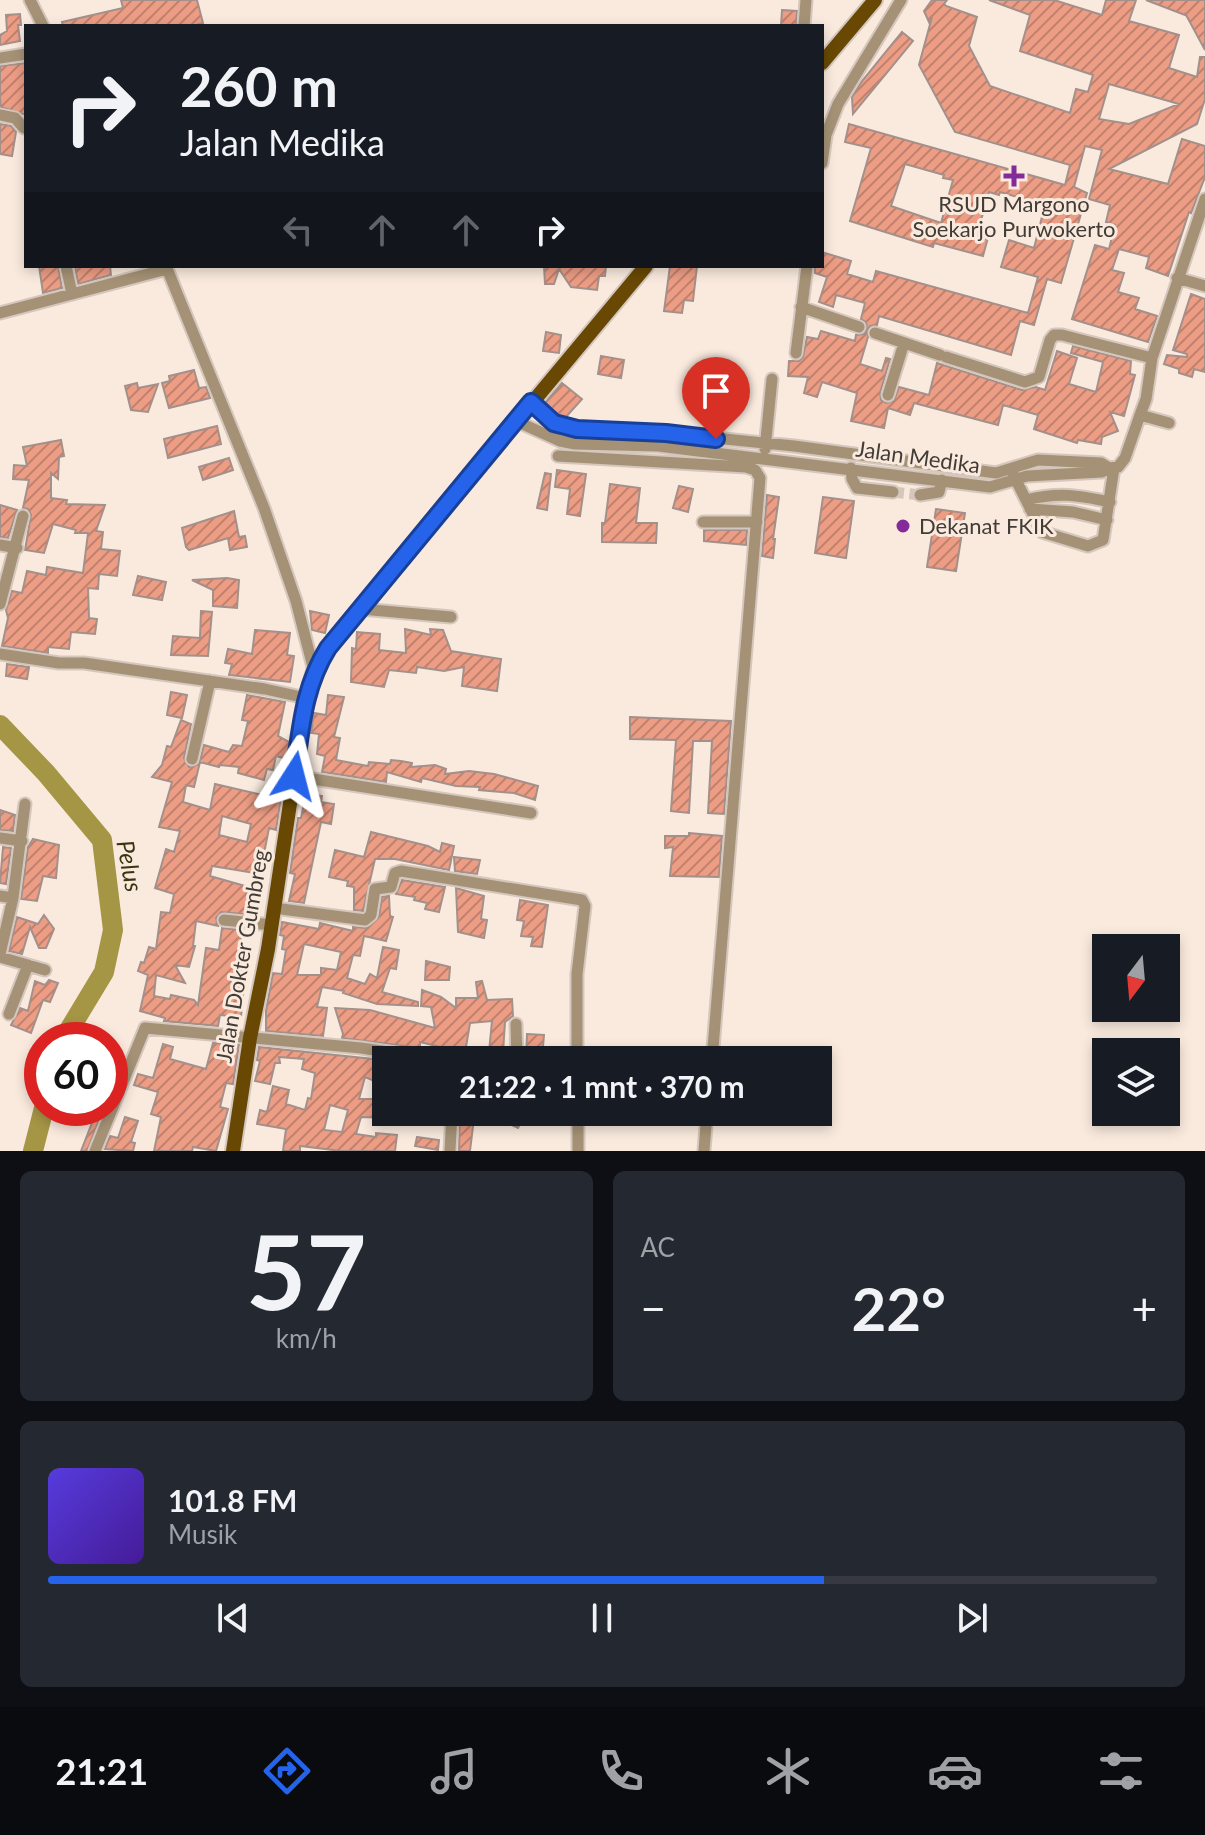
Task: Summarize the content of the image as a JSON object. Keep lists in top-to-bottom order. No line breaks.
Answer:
{"streets":{"main road":["Jalan Dokter Gumbreg"],"street":["Jalan Medika"]},"crossings":[["Jalan Medika","Jalan Dokter Gumbreg"]],"water":["Pelus"],"places":{"health":["RSUD Margono Soekarjo Purwokerto"],"other":["Dekanat FKIK"]},"north":"bottom","page":{"turn":["260 m","Jalan Medika"],"limit":"60","trip":"21:22 · 1 mnt · 370 m","tile":[["57","km/h"],"AC"],"heat":["−","22°","+"],"song":["101.8 FM","Musik"],"tabs":"21:21"}}
